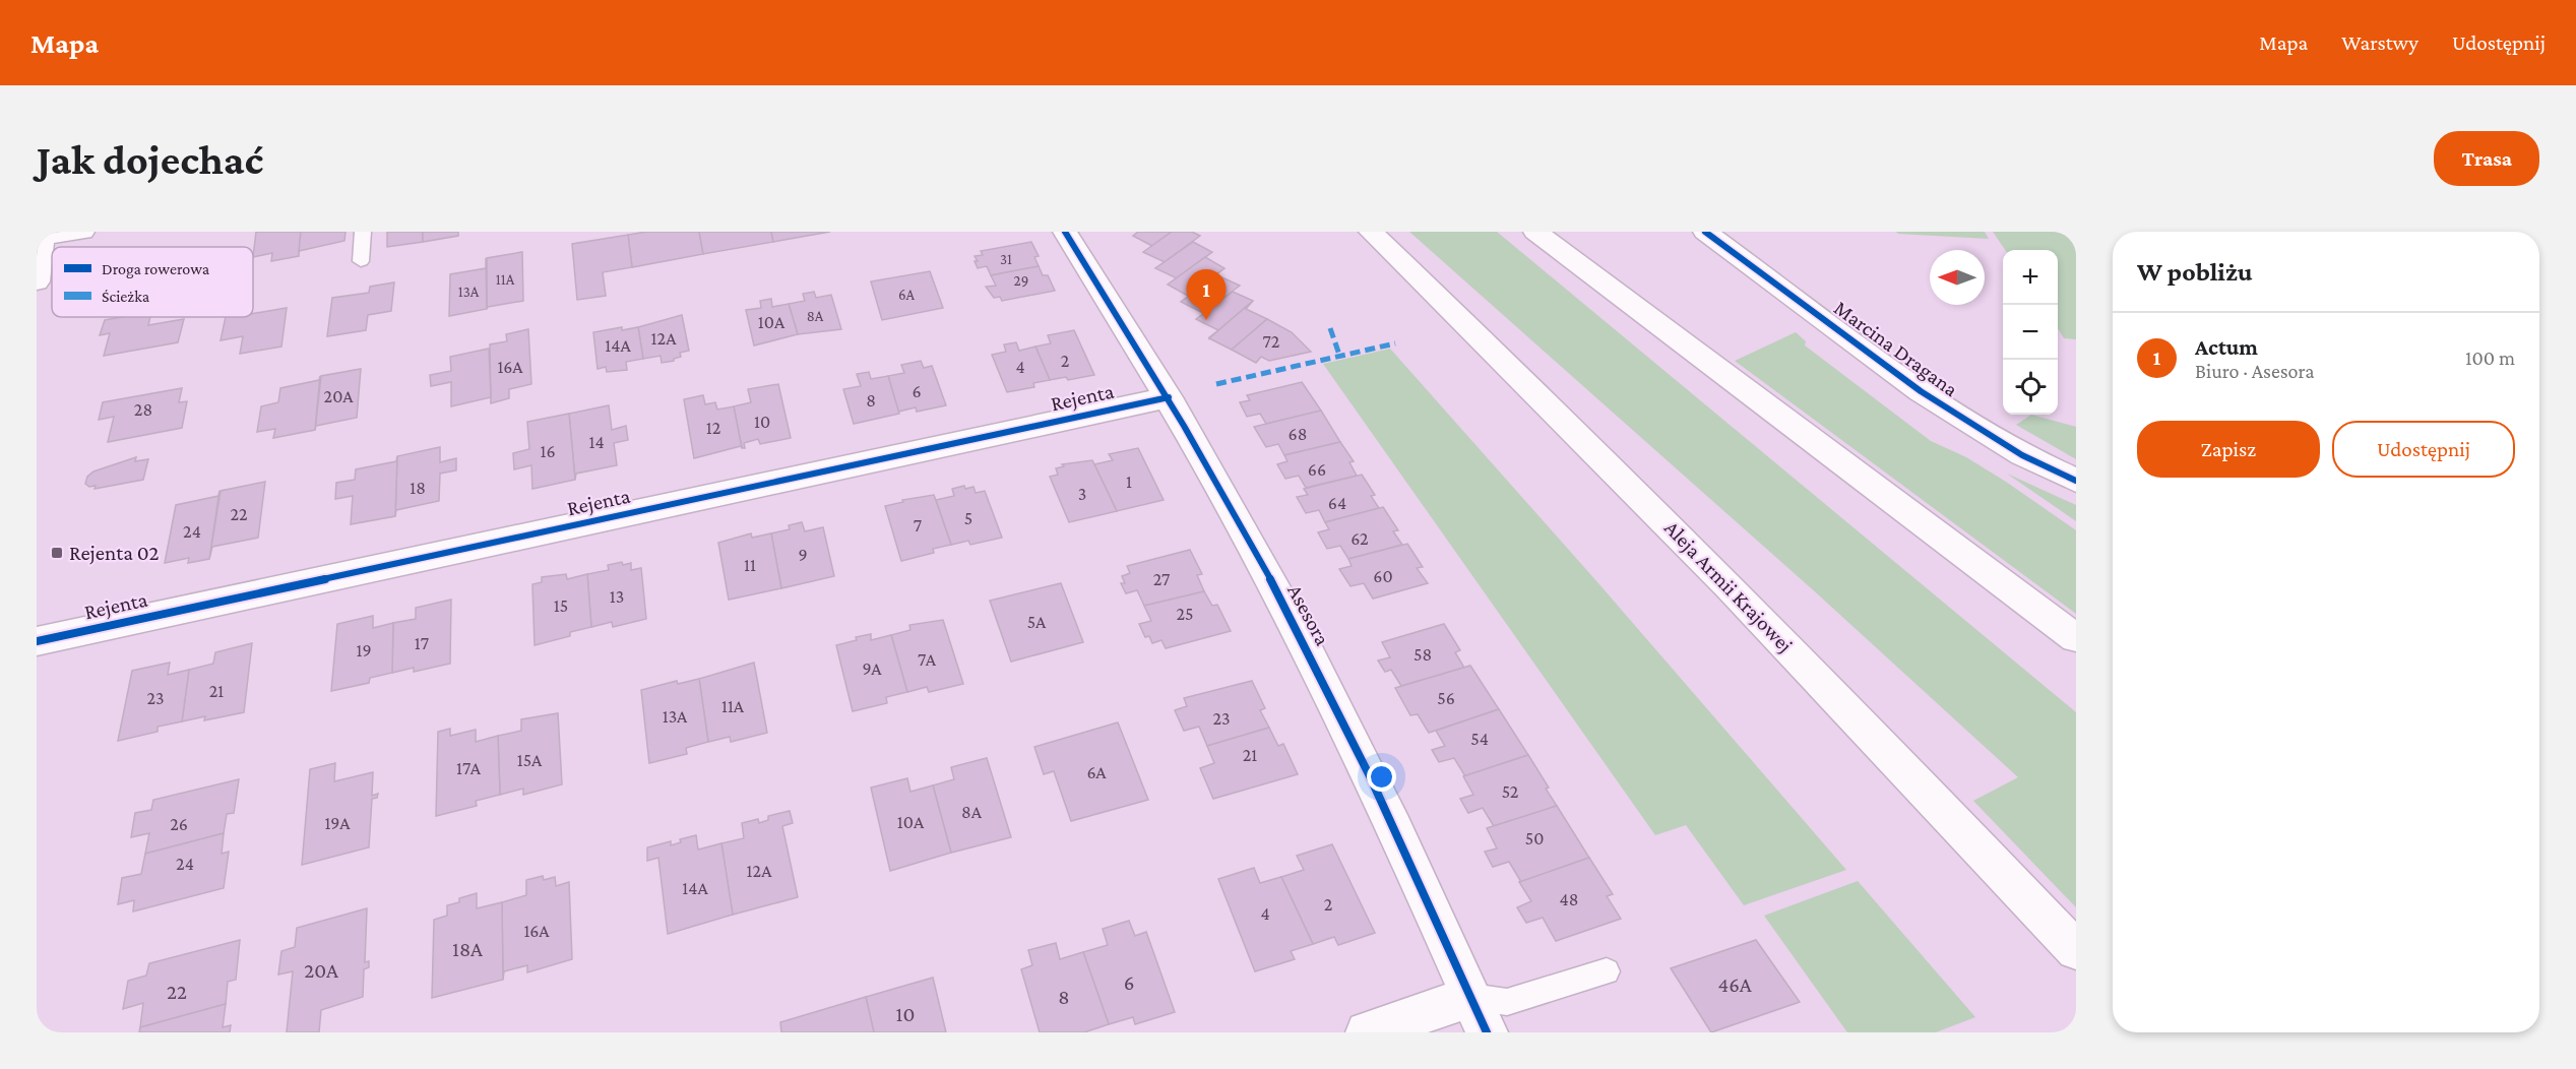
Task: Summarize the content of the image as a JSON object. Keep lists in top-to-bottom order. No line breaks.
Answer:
{"streets":{"street":["Marcina Dragana","Rejenta","Aleja Armii Krajowej","Asesora"]},"crossings":[["Rejenta","Asesora"]],"places":{"transit":["Rejenta 02"]},"house_numbers":["31","11A","29","13A","6A","8A","10A","12A","72","14A","2","16A","4","6","20A","8","28","10","12","68","14","16","66","1","18","3","64","22","5","7","24","62","9","11","60","27","13","15","25","5A","17","19","58","7A","9A","21","23","56","11A","13A","23","54","21","15A","17A","6A","52","8A","10A","19A","26","50","24","12A","14A","48","2","4","16A","18A","20A","6","46A","22","8","10"],"legend":["Droga rowerowa","Ścieżka"],"north":"left","page":{"header":"Mapa","nav":["Mapa","Warstwy","Udostępnij"],"buttons":["Trasa",["Zapisz","Udostępnij"]],"title":"Jak dojechać","heading":"W pobliżu","map_buttons":["+","−"],"pins":"1","list":[{"mark":"1","name":"Actum","note":"Biuro · Asesora","value":"100 m"}]}}
